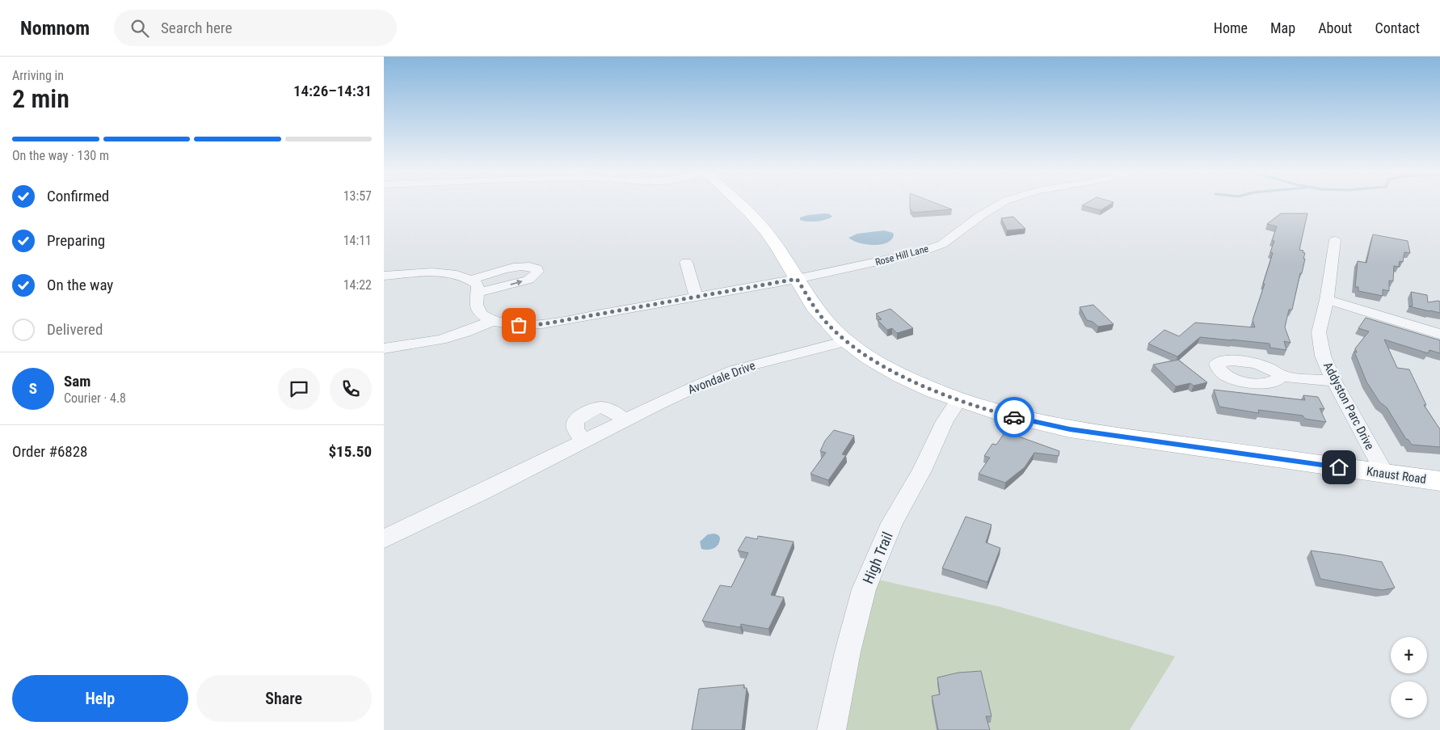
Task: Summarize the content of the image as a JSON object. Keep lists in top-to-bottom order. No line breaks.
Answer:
{"streets":{"main road":["Knaust Road"],"street":["Rose Hill Lane","Avondale Drive","Addyston Parc Drive","High Trail"]},"crossings":[["Rose Hill Lane","Knaust Road"],["Avondale Drive","Knaust Road"],["Addyston Parc Drive","Knaust Road"],["Knaust Road","High Trail"]],"page":{"header":"Nomnom","search":"Search here","nav":["Home","Map","About","Contact"],"heading":["2 min","Arriving in","14:26–14:31"],"panel":["Sam","Courier · 4.8","Order #6828","$15.50"],"bar":"On the way · 130 m","list":[["Confirmed","13:57"],["Preparing","14:11"],["On the way","14:22"],"Delivered"],"round":"S","map_buttons":["+","−"],"buttons":["Help","Share"]}}
